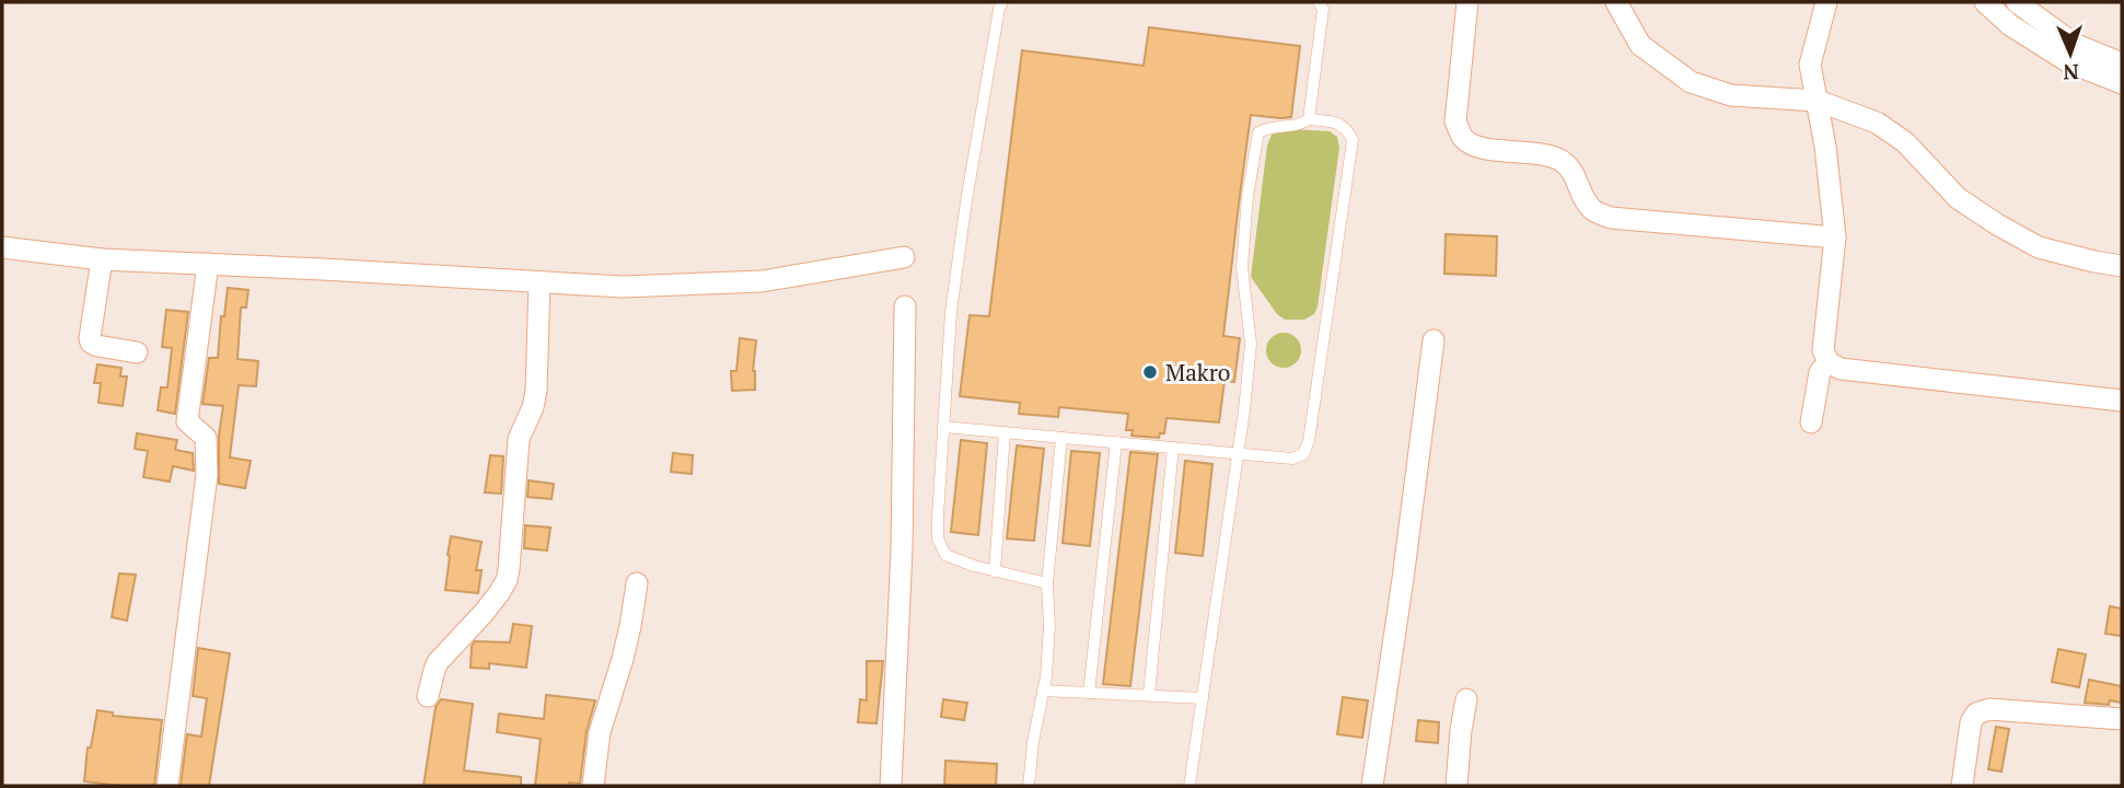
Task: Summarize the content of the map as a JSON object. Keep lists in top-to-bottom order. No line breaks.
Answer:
{"places":["Makro"],"north":"bottom"}
